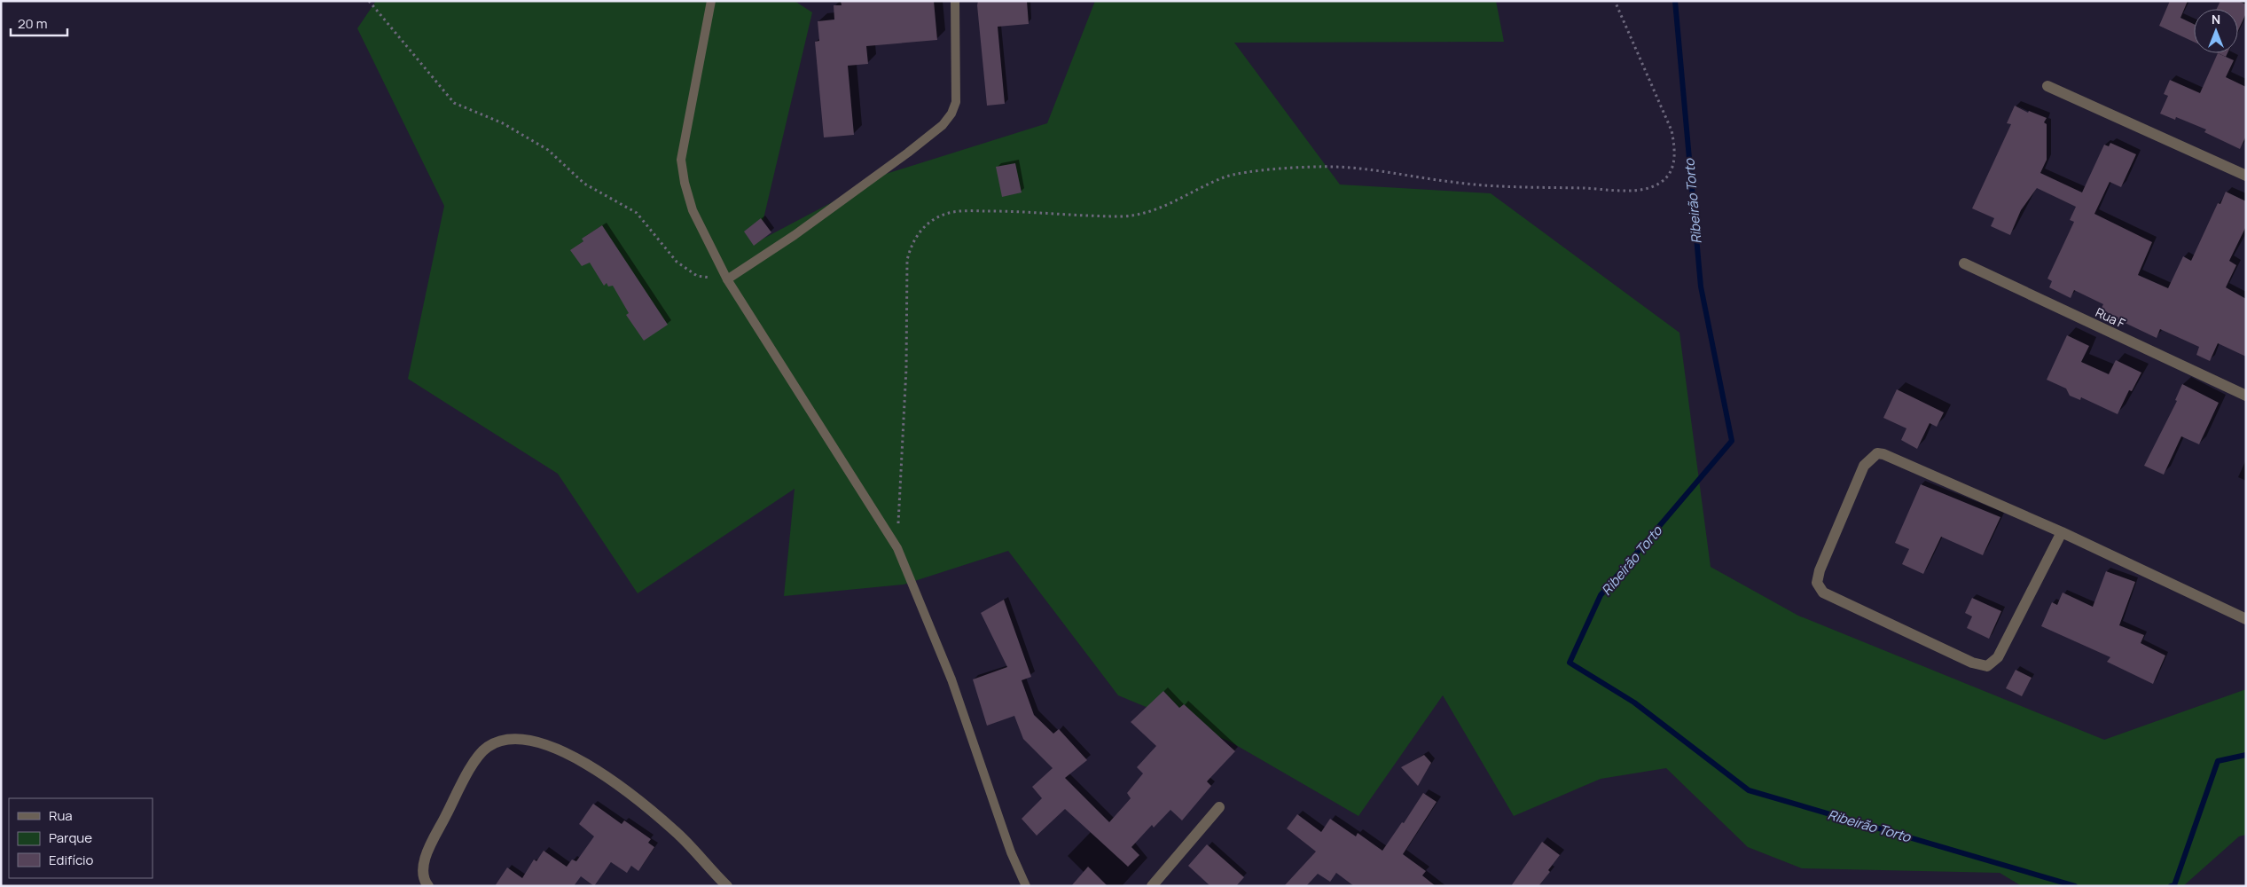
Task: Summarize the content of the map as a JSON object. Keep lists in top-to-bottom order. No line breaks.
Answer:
{"streets":{"street":["Rua F"]},"water":["Ribeirão Torto"],"legend":["Rua","Parque","Edifício"],"scale_bar":"20 m","north":"top"}
